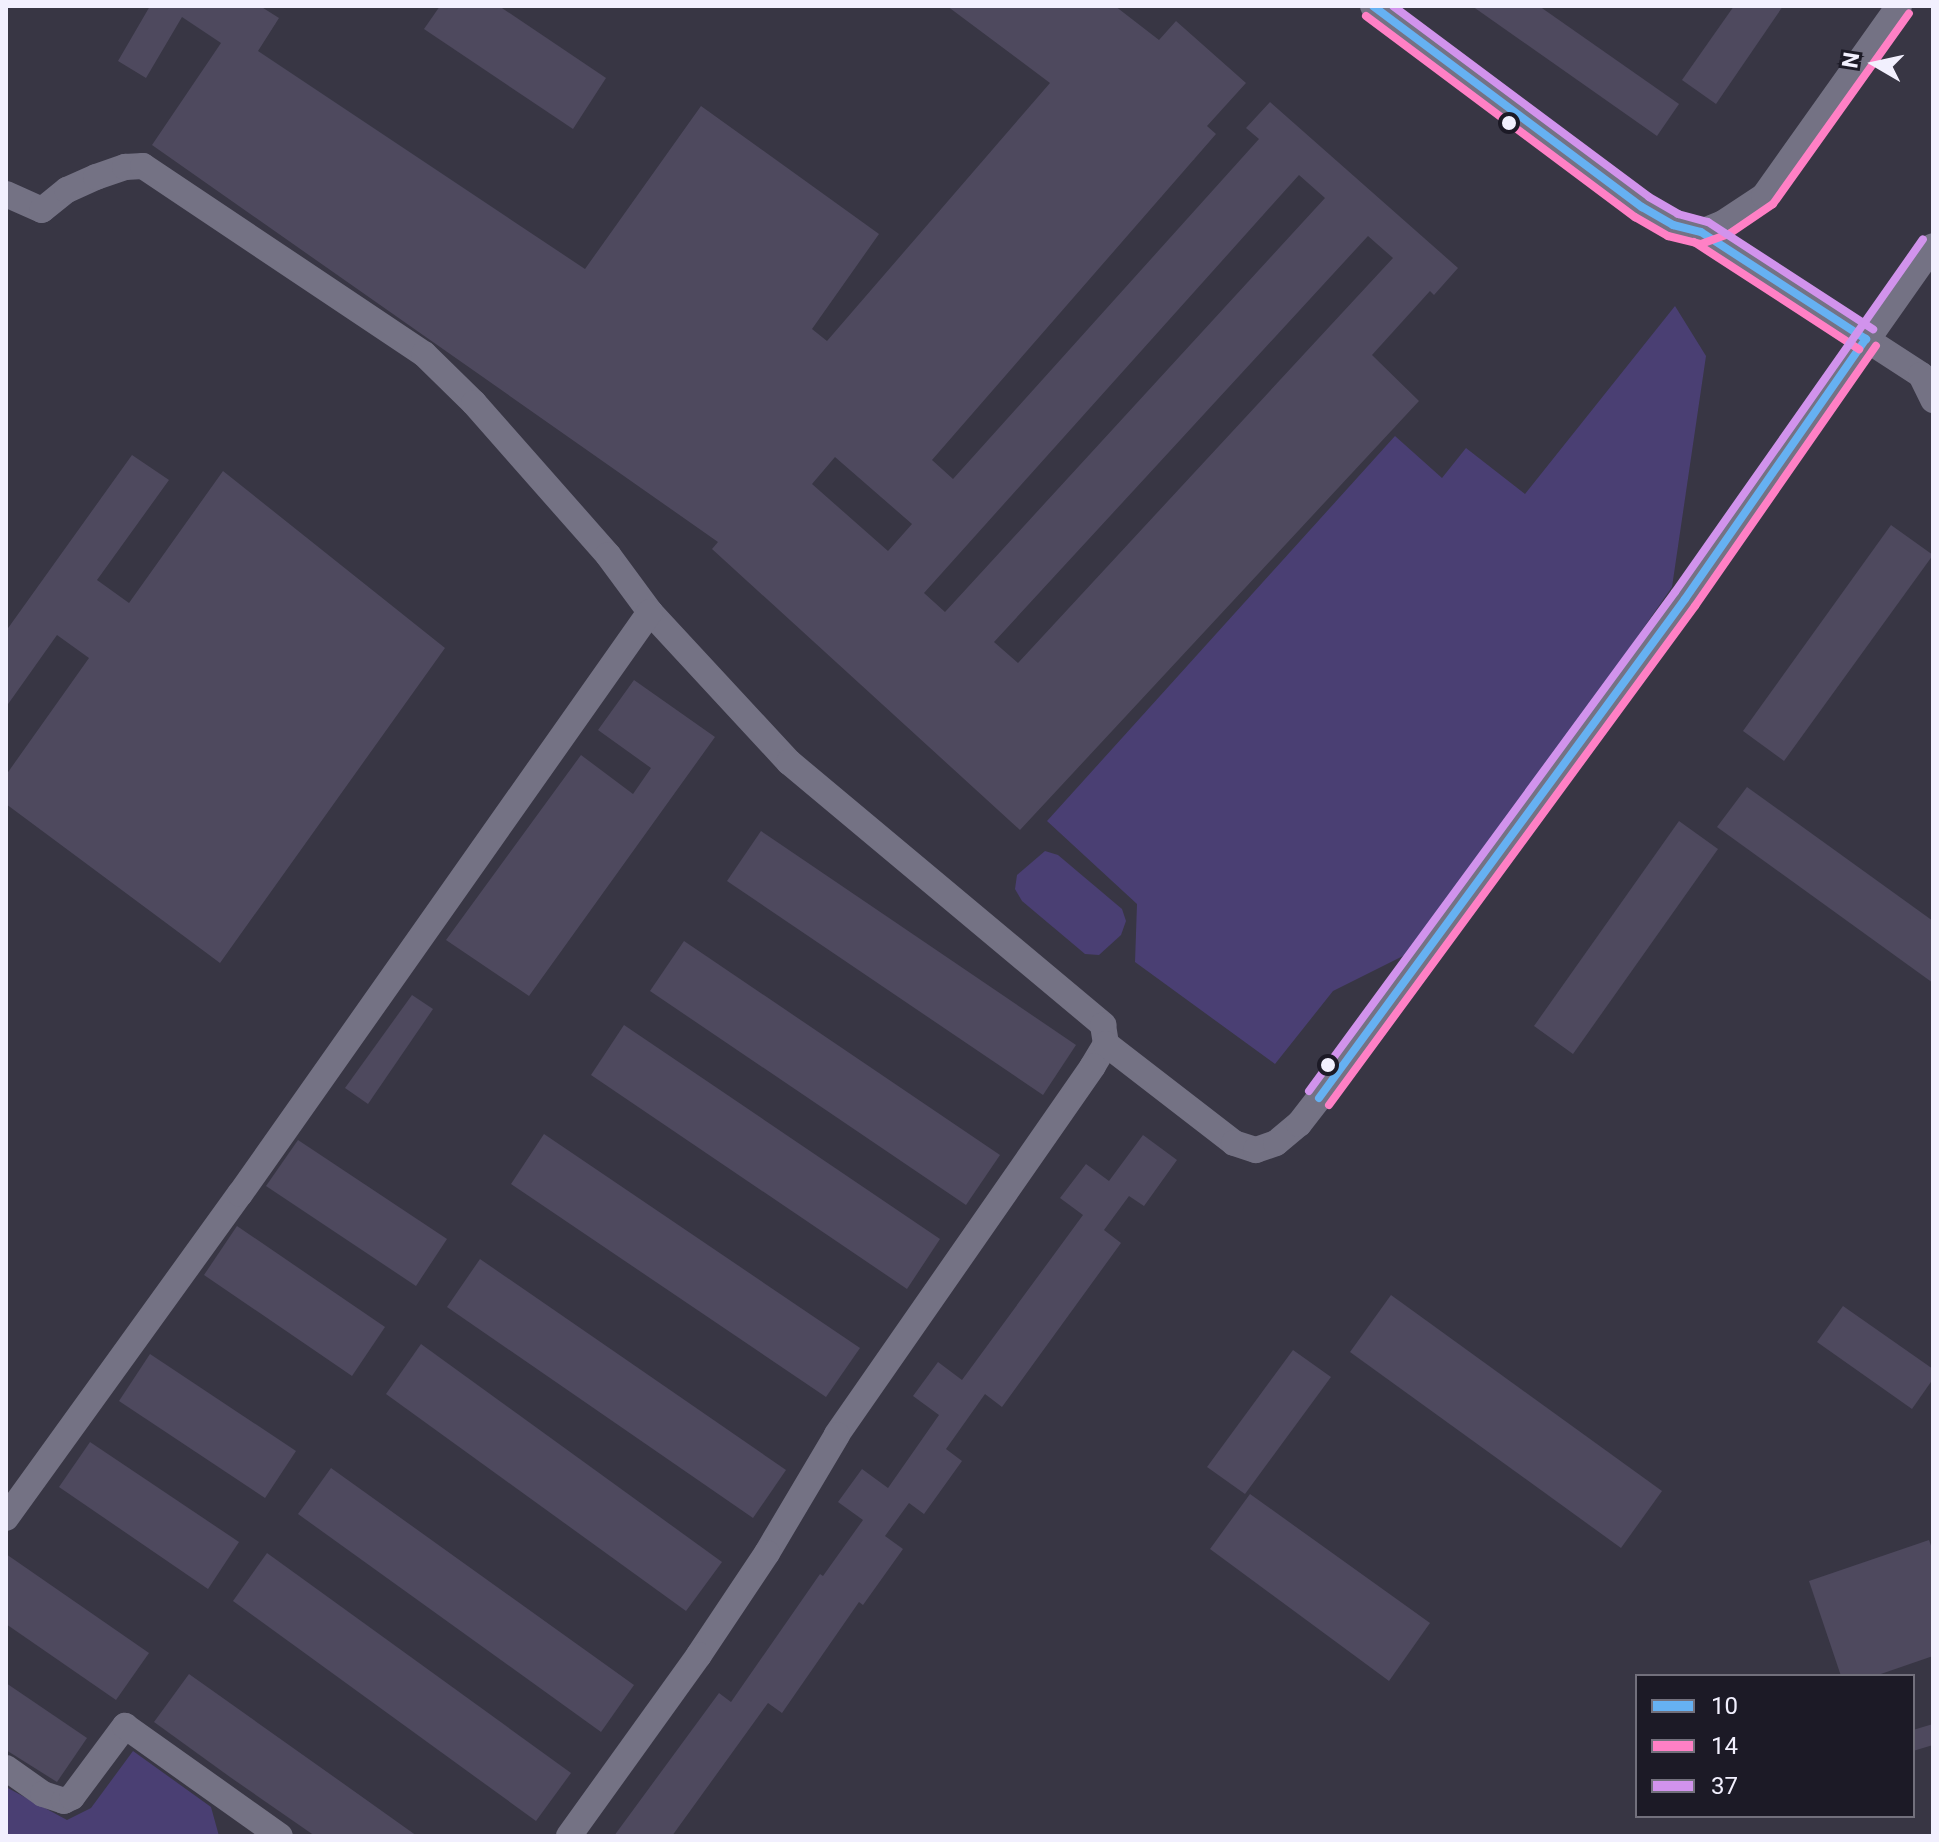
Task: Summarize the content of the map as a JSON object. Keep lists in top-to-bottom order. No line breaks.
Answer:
{"lines":["transit line 10","transit line 37","transit line 14"],"legend":["10","14","37"],"north":"left"}
